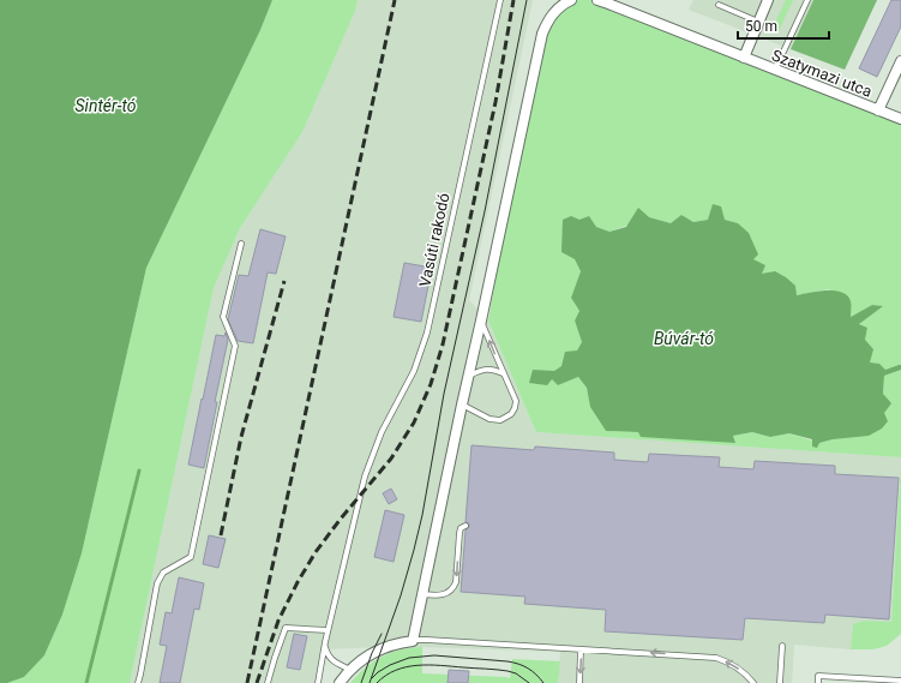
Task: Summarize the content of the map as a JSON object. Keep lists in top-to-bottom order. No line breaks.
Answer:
{"streets":{"street":["Szatymazi utca"],"lane":["Vasúti rakodó"]},"water":["Sintér-tó","Búvár-tó"],"scale_bar":"50 m"}
